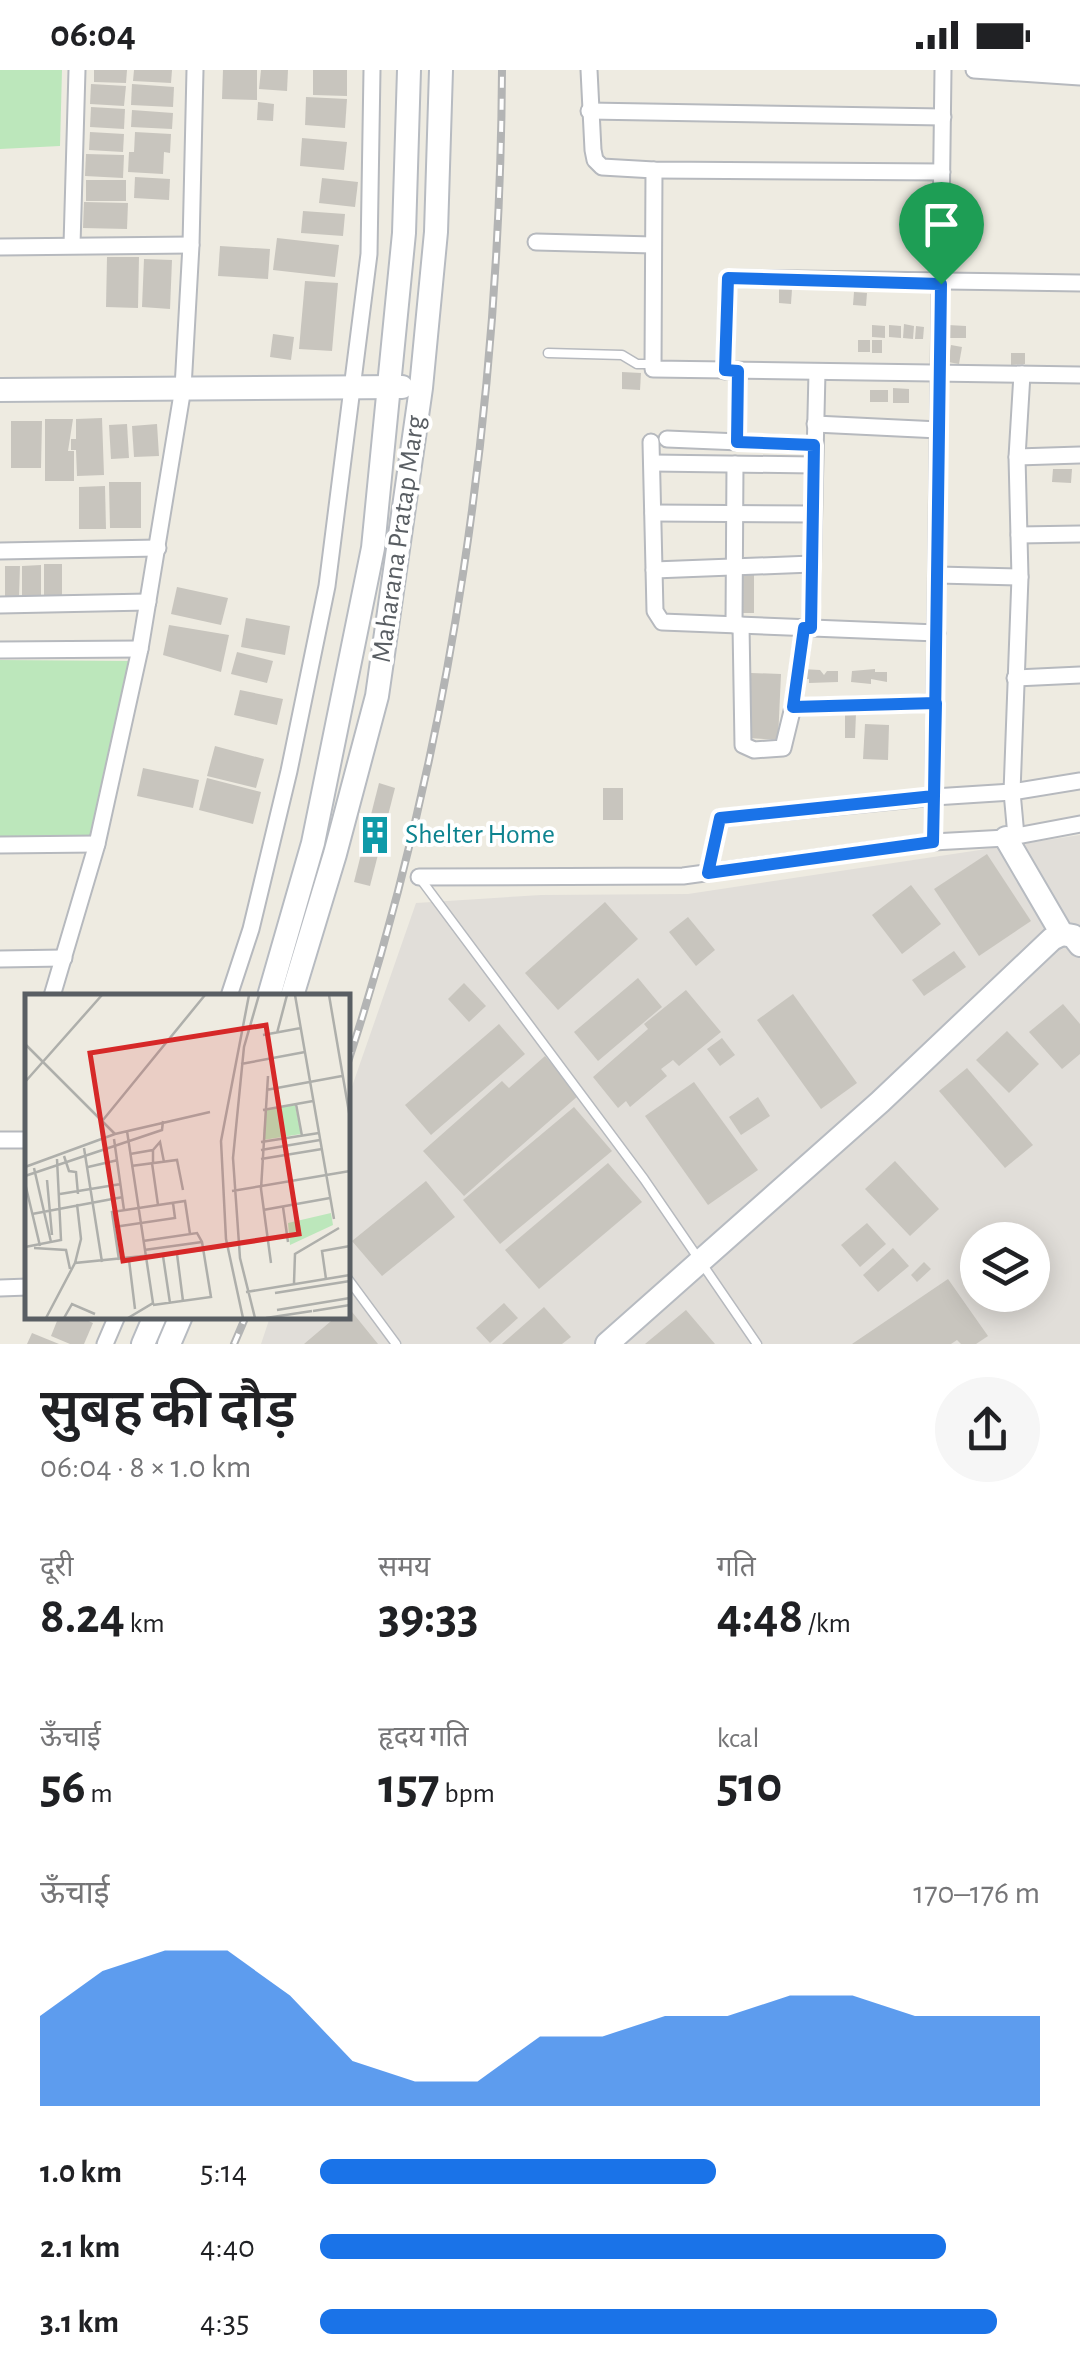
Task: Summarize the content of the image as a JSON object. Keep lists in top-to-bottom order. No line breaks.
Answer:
{"streets":{"main road":["Maharana Pratap Marg"]},"places":{"building":["Shelter Home"]},"page":{"status":"06:04","heading":["सुबह की दौड़","06:04 · 8 × 1.0 km"],"stats":[["दूरी","8.24 km"],["समय","39:33"],["गति","4:48 /km"],["ऊँचाई","56 m"],["हृदय गति","157 bpm"],["kcal","510"]],"chart":["ऊँचाई","170–176 m"],"list":[{"name":"1.0 km","note":"5:14"},{"name":"2.1 km","note":"4:40"},{"name":"3.1 km","note":"4:35"}]}}
